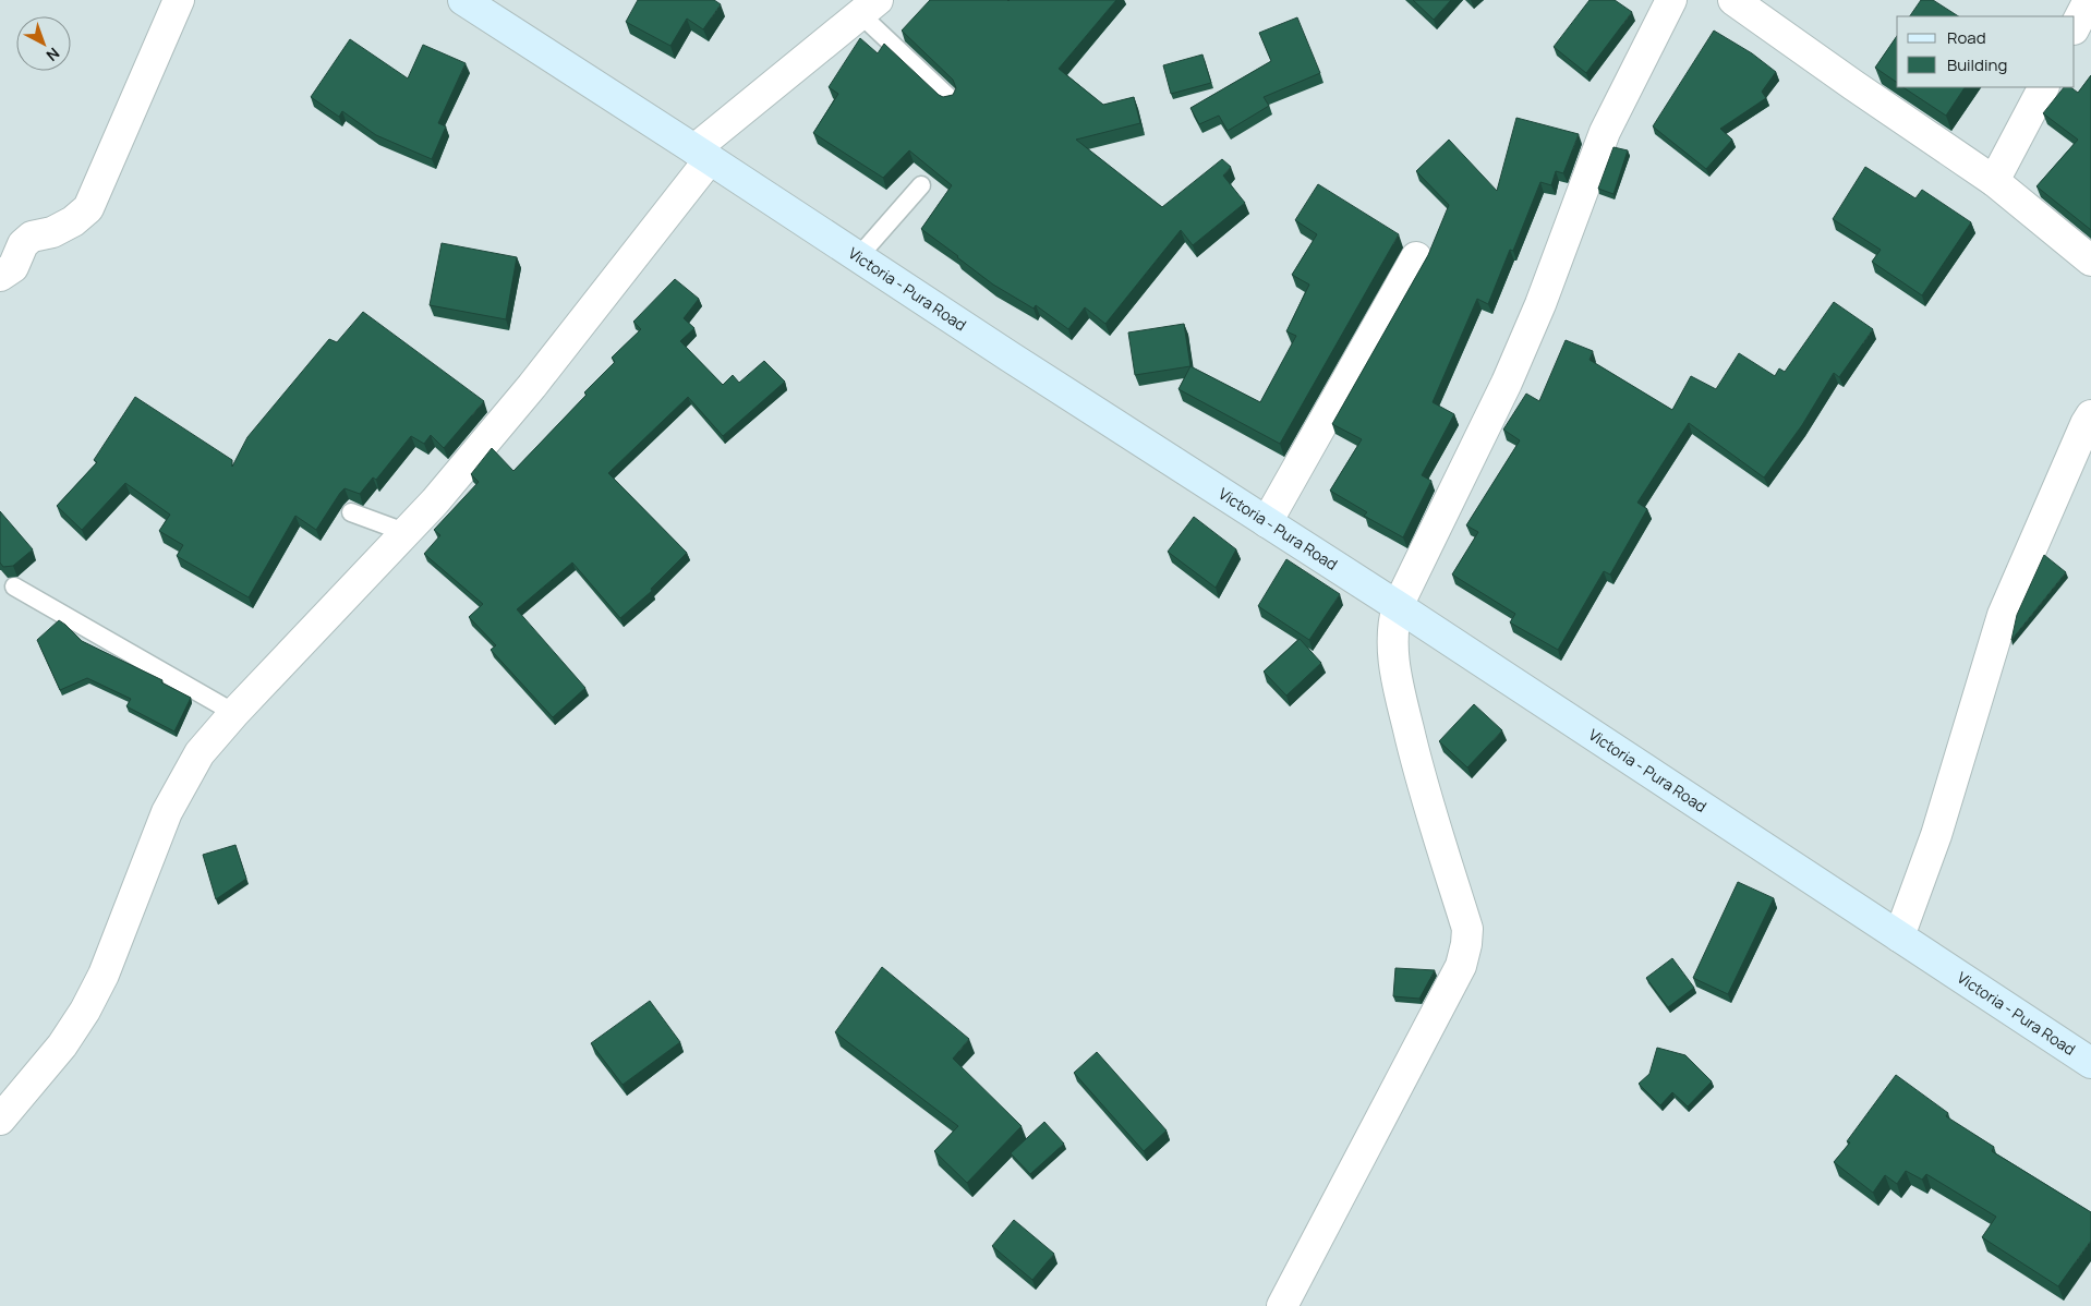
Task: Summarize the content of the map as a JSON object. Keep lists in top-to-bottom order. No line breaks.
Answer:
{"streets":{"main road":["Victoria - Pura Road"]},"legend":["Road","Building"],"north":"bottom right"}
